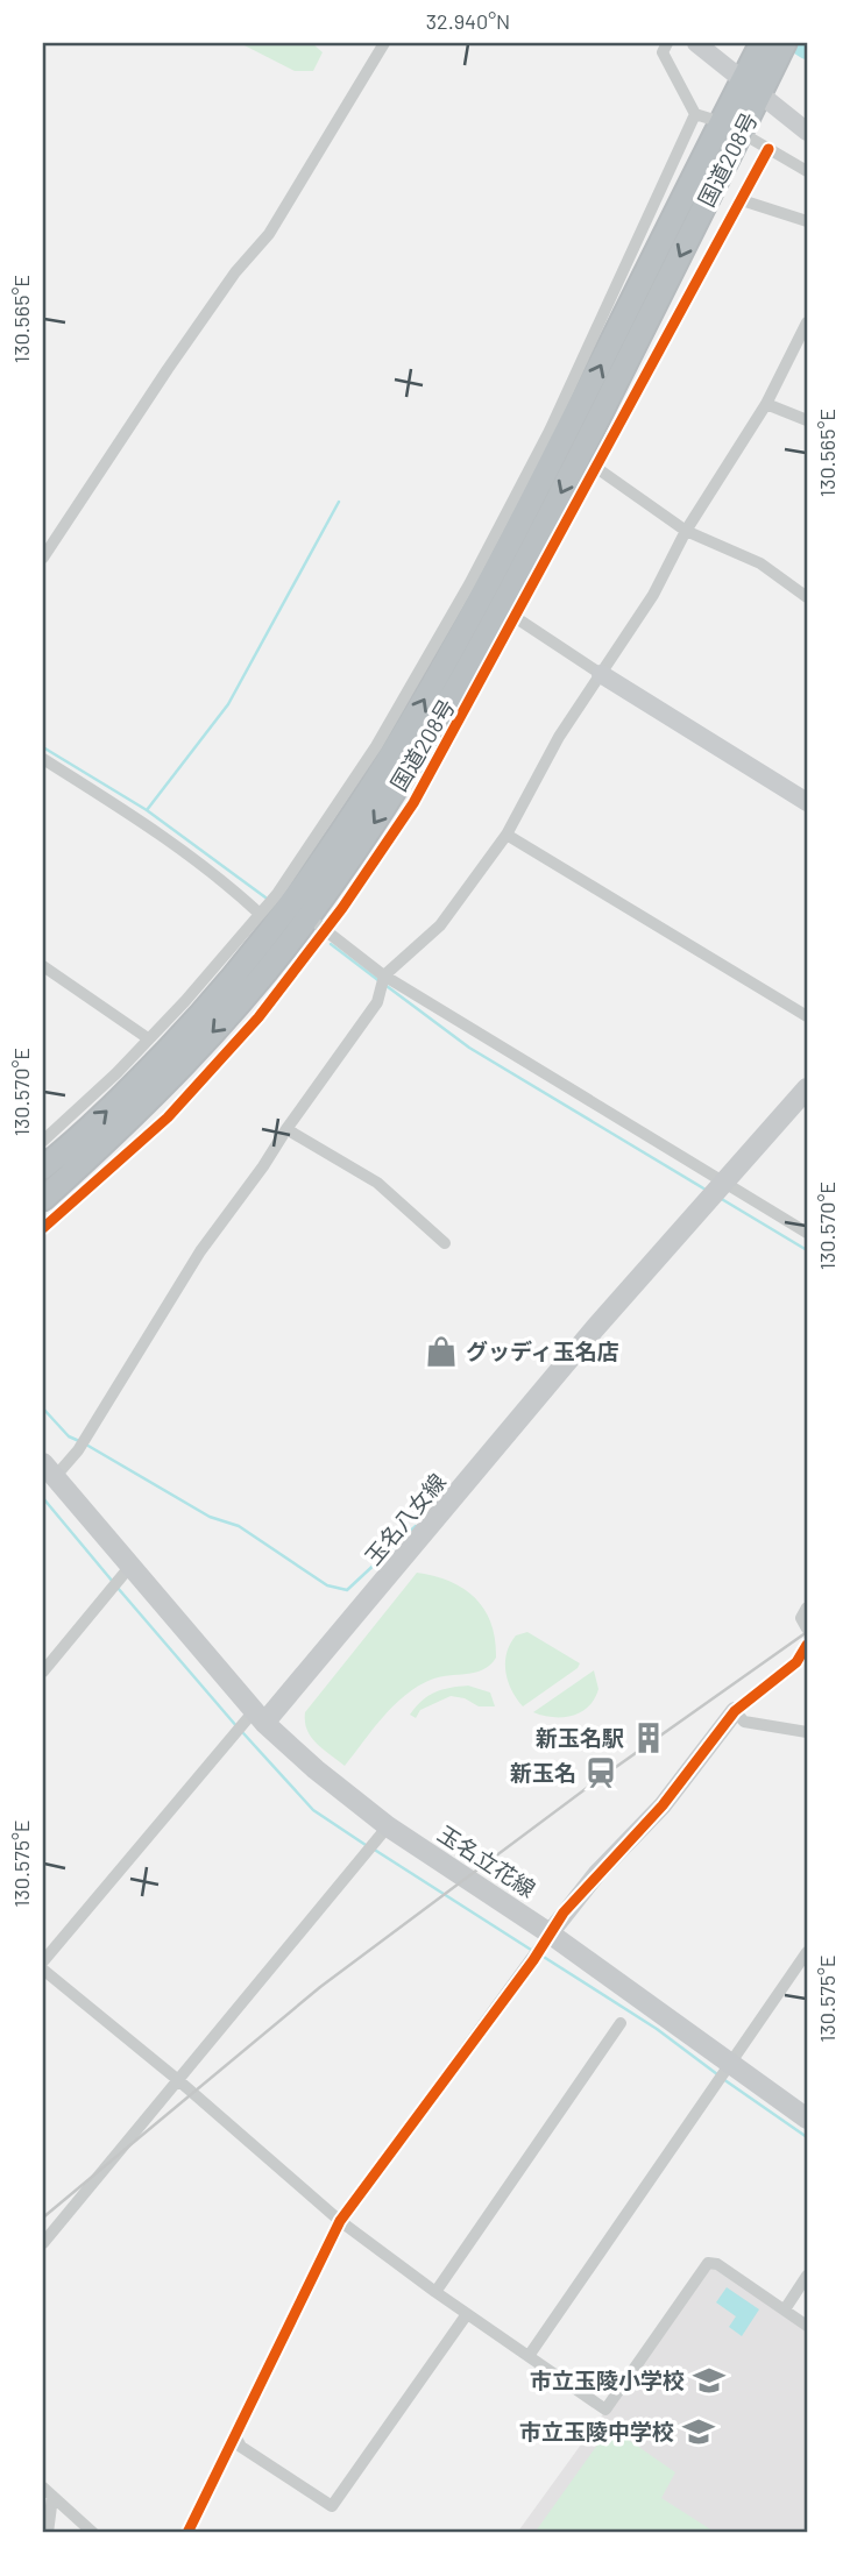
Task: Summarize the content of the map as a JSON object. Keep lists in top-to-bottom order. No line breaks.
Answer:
{"streets":{"highway":["国道208号"],"main road":["玉名八女線","玉名立花線"]},"crossings":[["玉名八女線","玉名立花線"]],"places":{"shop":["グッディ玉名店"],"building":["新玉名駅"],"station":["新玉名"],"school or university":["市立玉陵小学校","市立玉陵中学校"]},"coordinates":["32.940°N","130.565°E","130.570°E","130.575°E"]}
